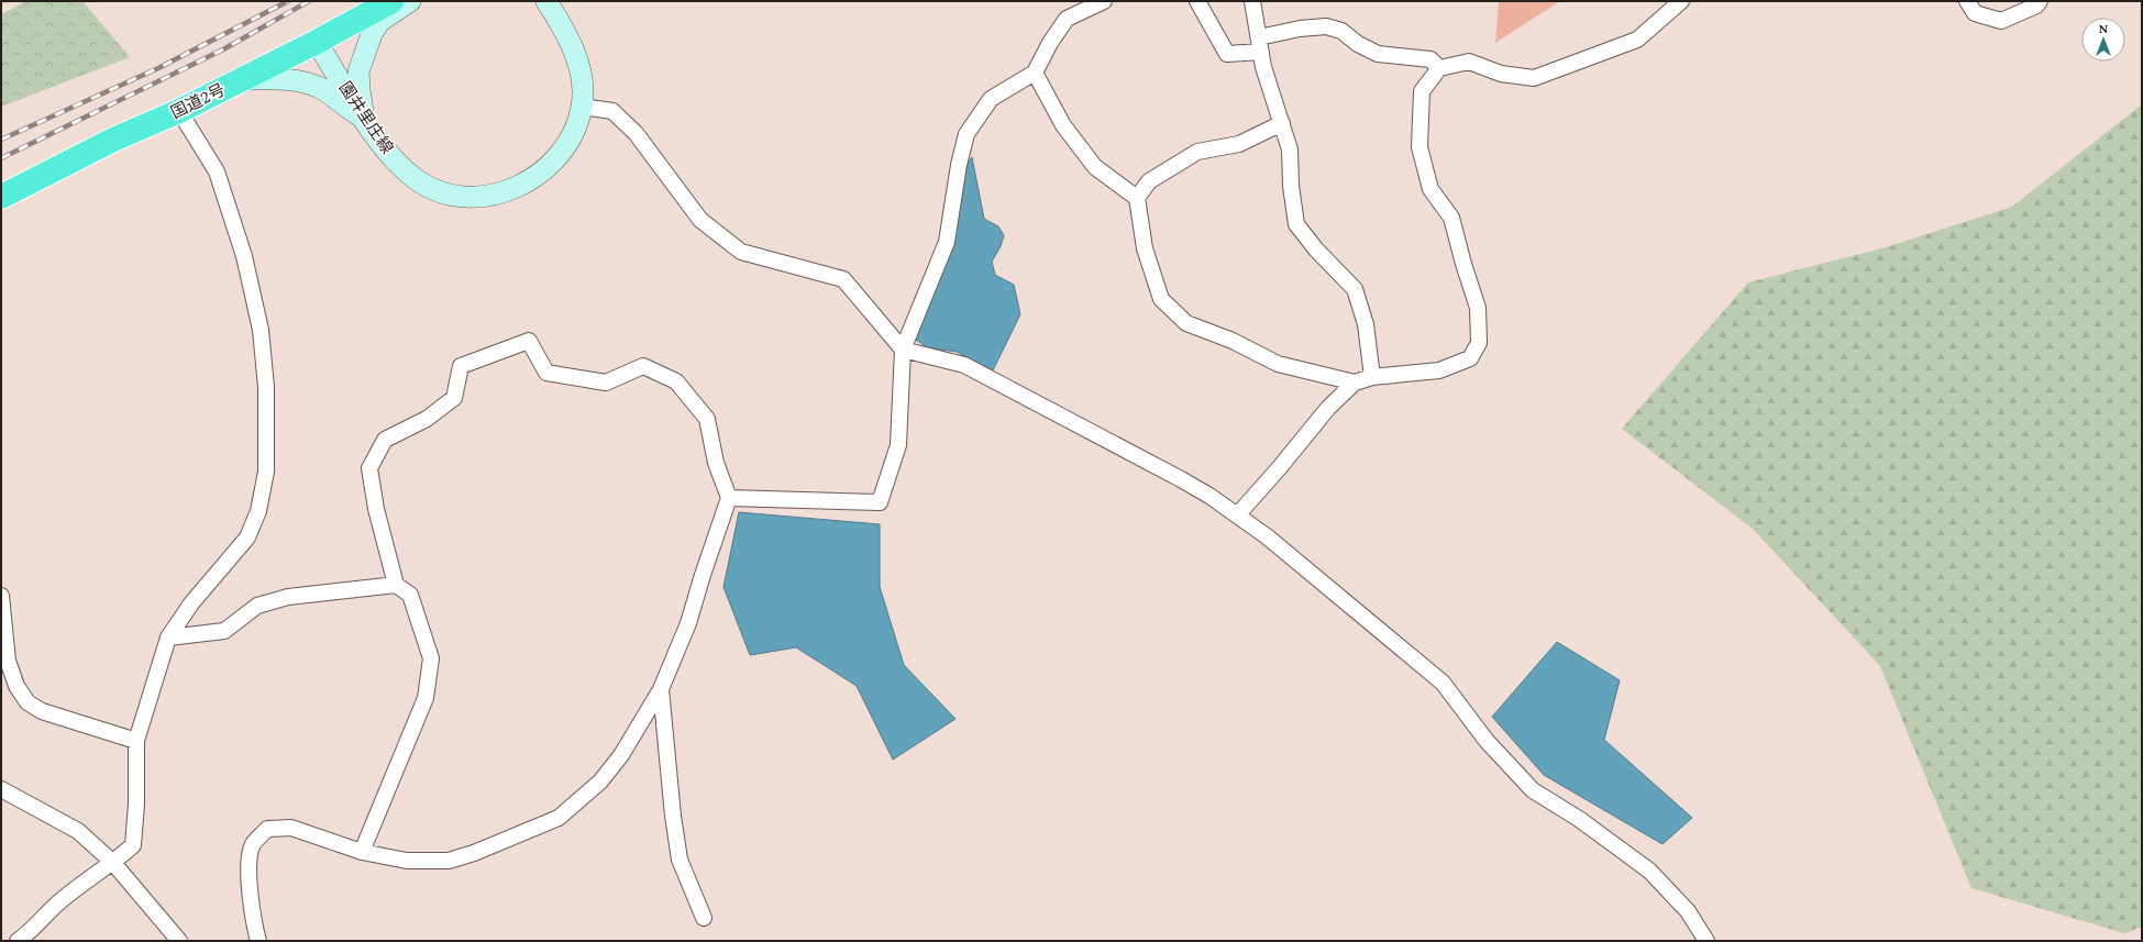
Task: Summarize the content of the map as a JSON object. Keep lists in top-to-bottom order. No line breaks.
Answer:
{"streets":{"highway":["国道2号"],"main road":["園井里庄線"]},"crossings":[["国道2号","園井里庄線"]],"north":"top"}
